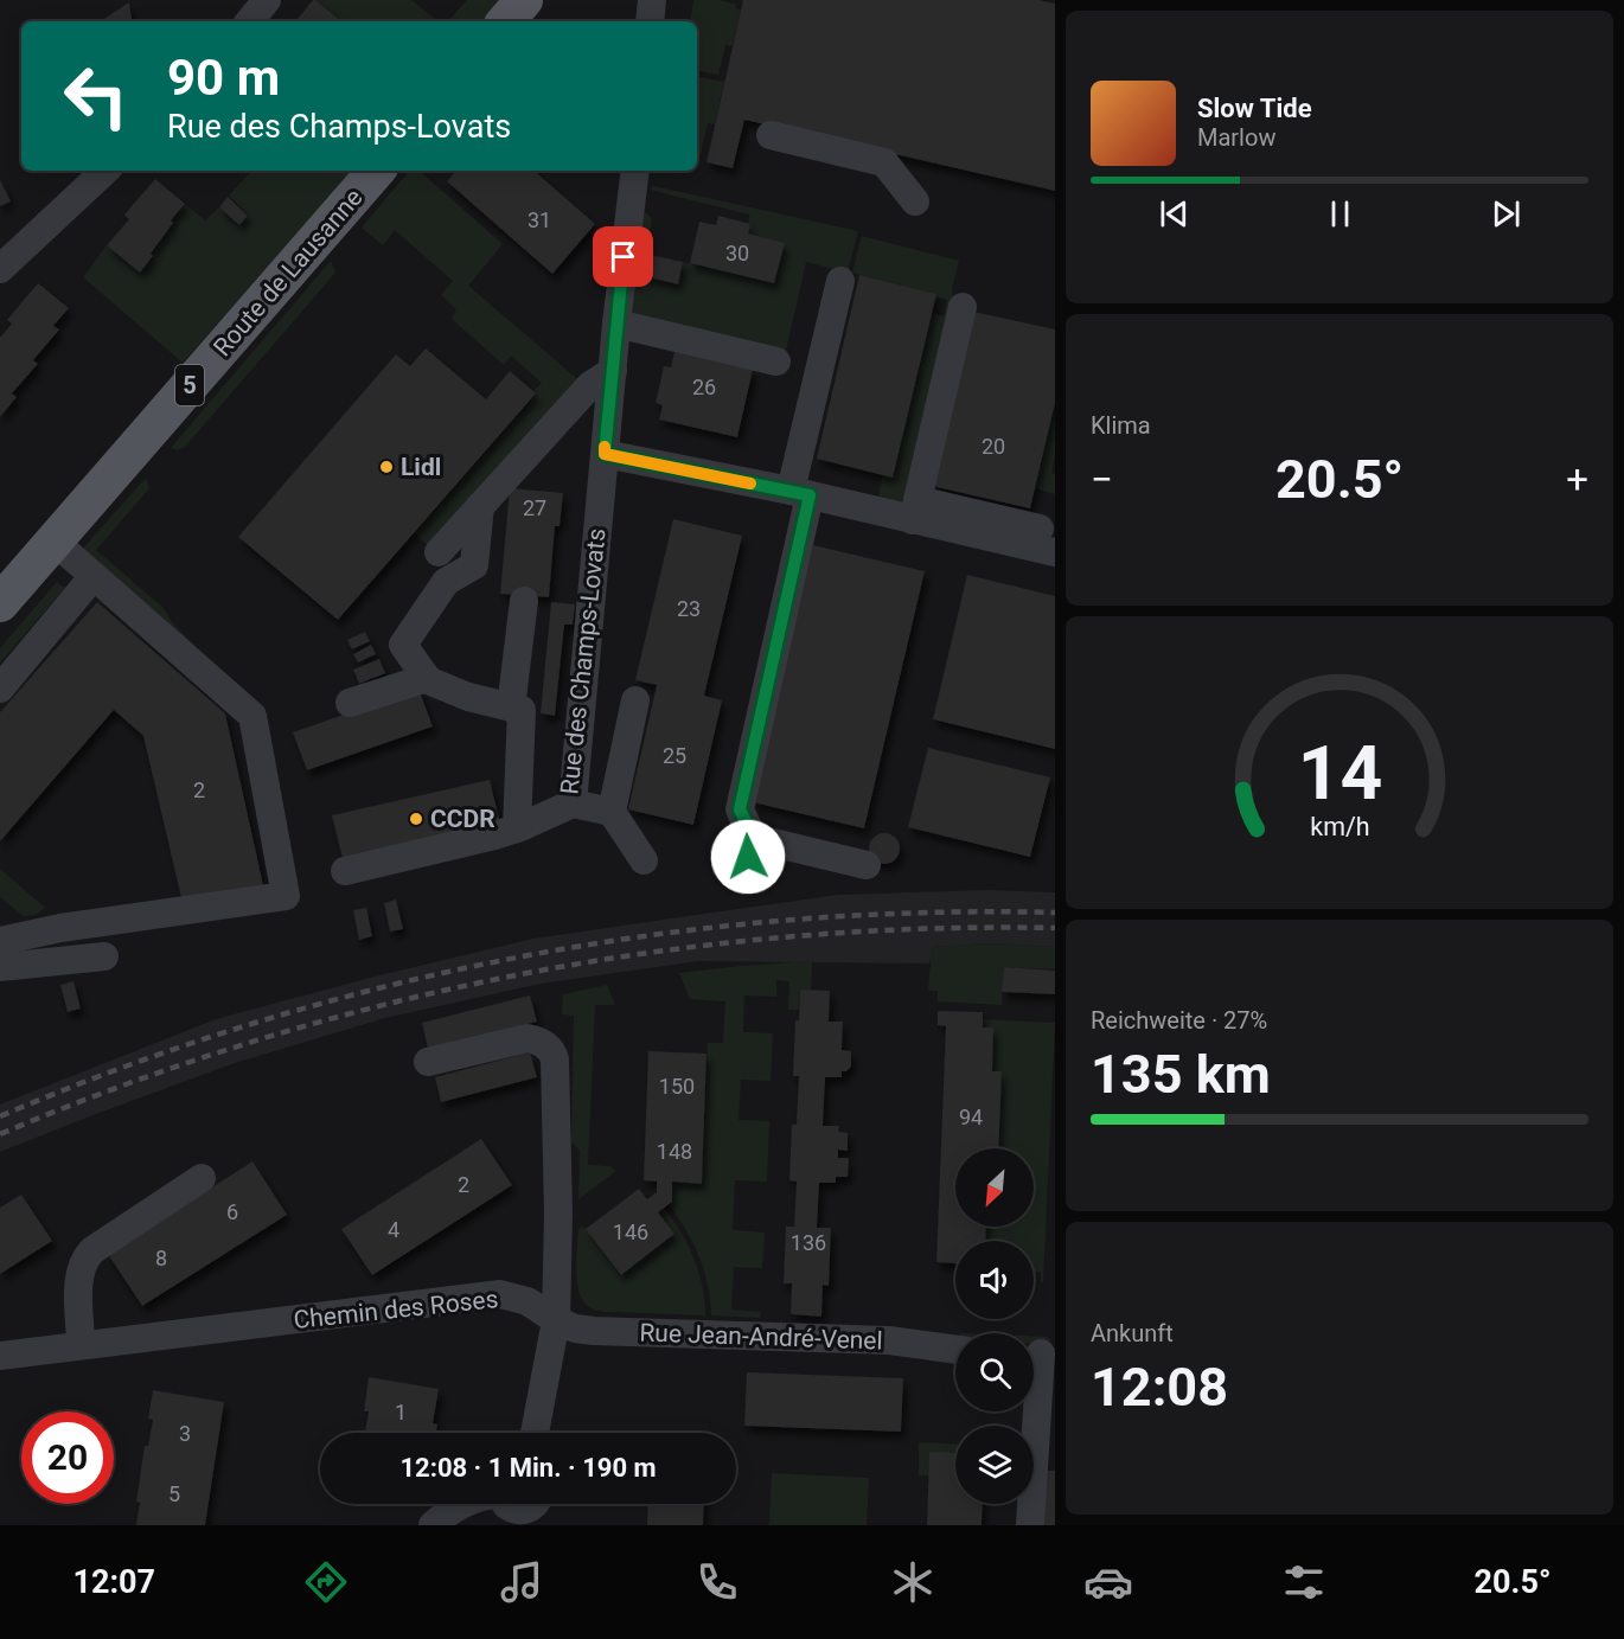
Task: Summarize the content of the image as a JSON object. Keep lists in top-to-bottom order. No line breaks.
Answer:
{"streets":{"main road":["Route de Lausanne","5"],"street":["Rue des Champs-Lovats","Chemin des Roses","Rue Jean-André-Venel"]},"crossings":[["Chemin des Roses","Rue Jean-André-Venel"]],"places":["Lidl","CCDR"],"house_numbers":["31","30","26","20","27","23","25","2","150","94","148","2","6","4","146","136","8","1","3","5"],"north":"bottom left","page":{"turn":["90 m","Rue des Champs-Lovats"],"song":["Slow Tide","Marlow"],"tile":["Klima",["Reichweite · 27%","135 km"],["Ankunft","12:08"]],"heat":["−","20.5°","+"],"limit":"20","trip":"12:08 · 1 Min. · 190 m","tabs":["12:07","20.5°"],"gauge":["14","km/h"]}}
